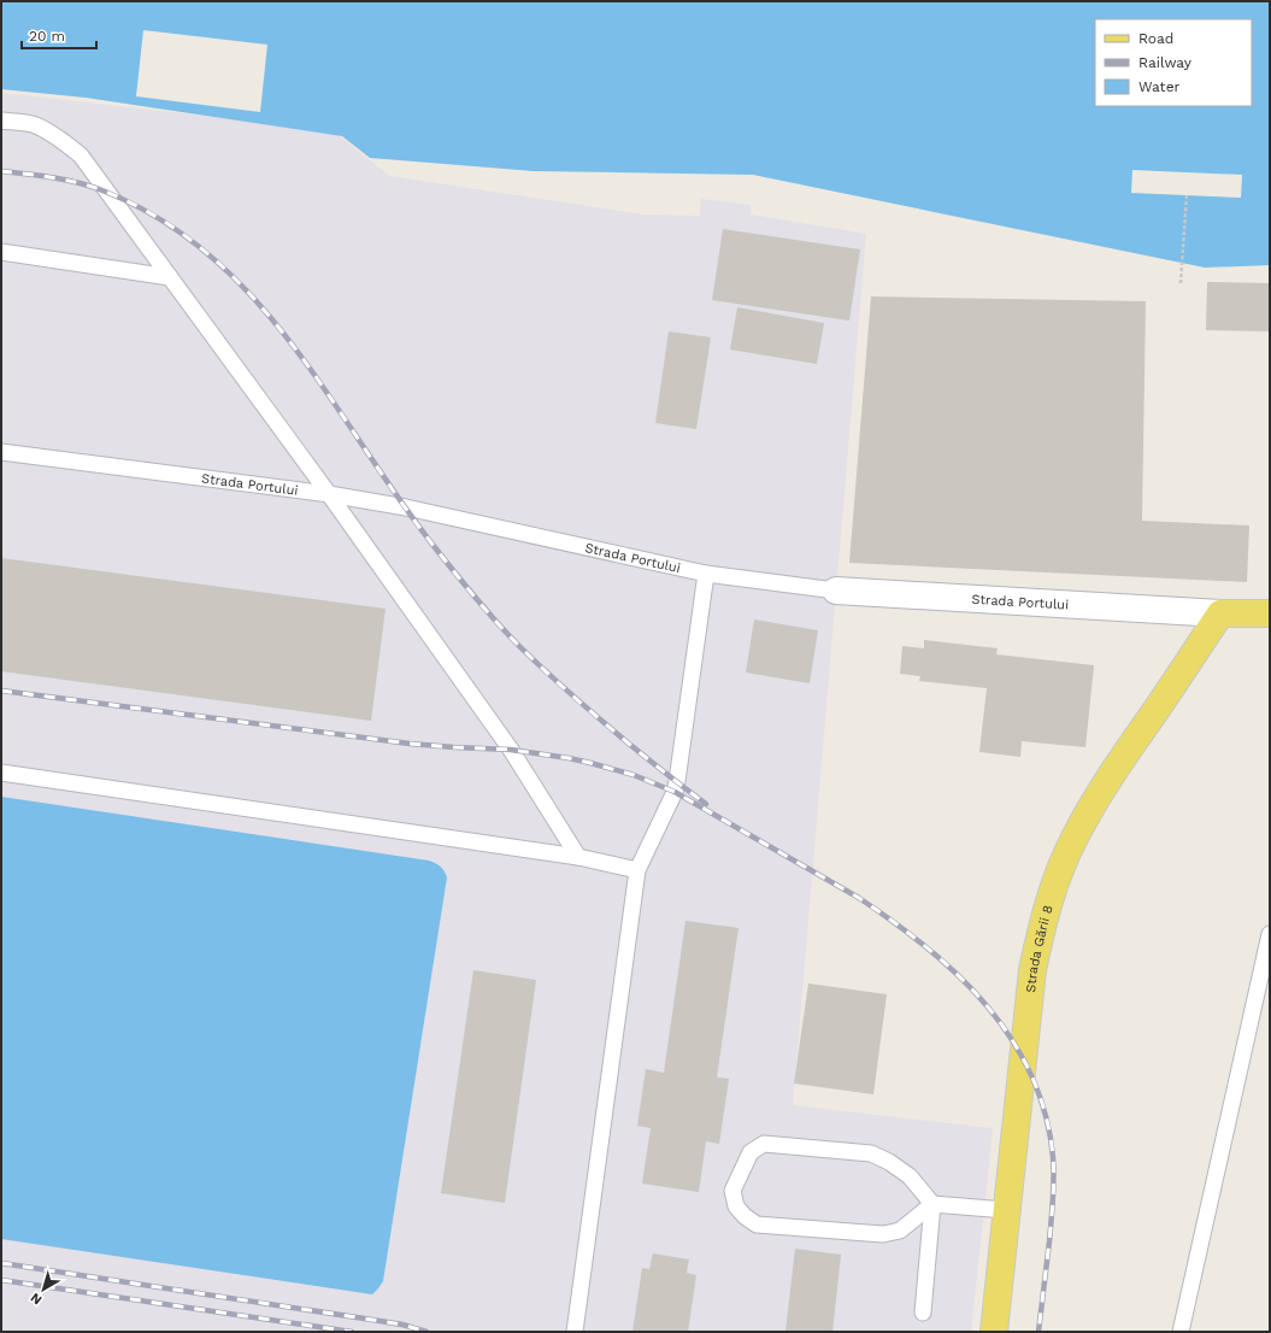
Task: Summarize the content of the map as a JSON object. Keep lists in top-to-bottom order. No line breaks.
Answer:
{"streets":{"main road":["Strada Portului","Strada Gării 8"]},"crossings":[["Strada Portului","Strada Gării 8"]],"legend":["Road","Railway","Water"],"scale_bar":"20 m","north":"bottom left"}
